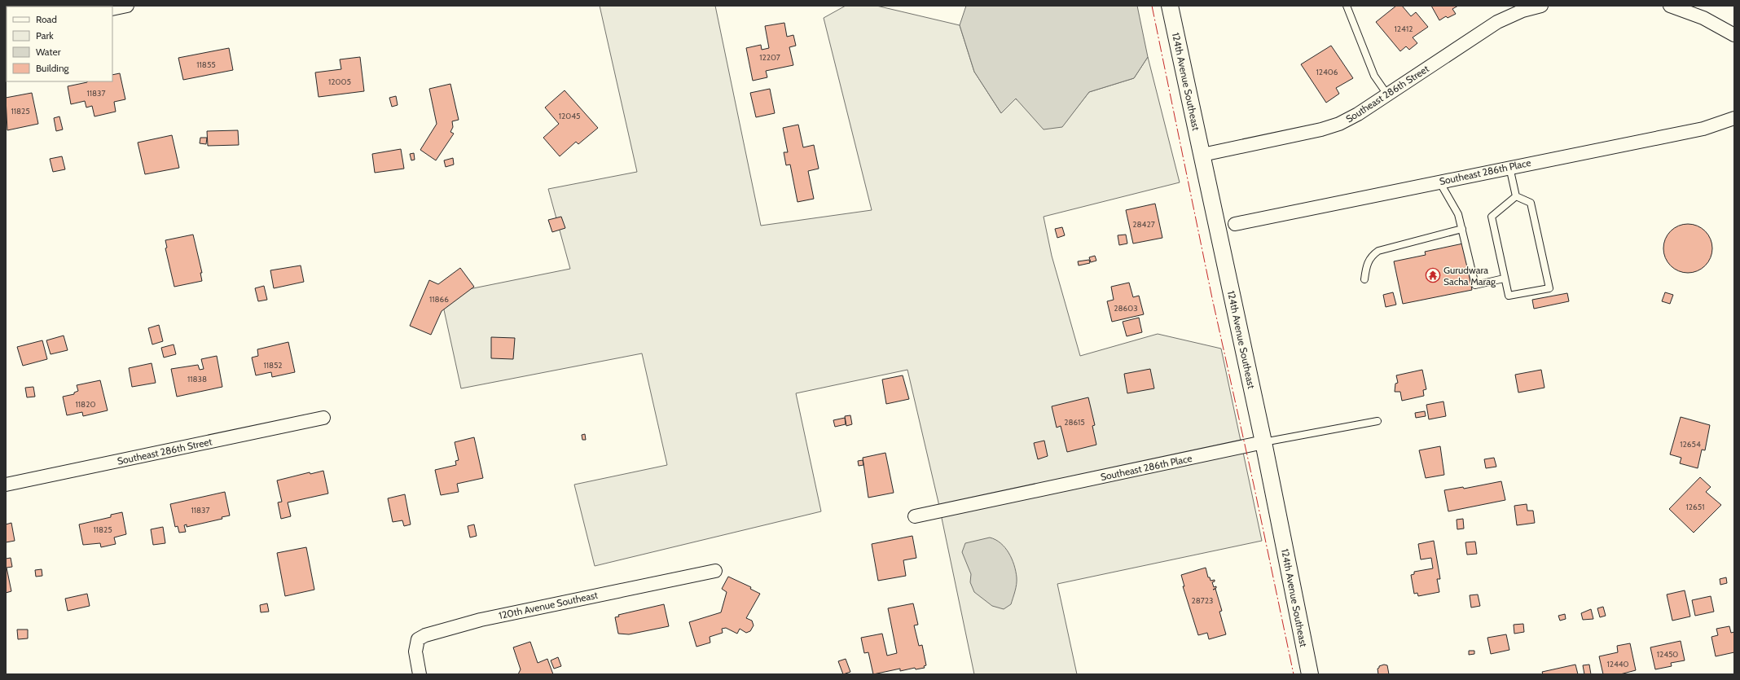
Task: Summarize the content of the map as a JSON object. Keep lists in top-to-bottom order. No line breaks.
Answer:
{"streets":{"street":["124th Avenue Southeast","Southeast 286th Street","Southeast 286th Place","120th Avenue Southeast"]},"crossings":[["124th Avenue Southeast","Southeast 286th Street"],["124th Avenue Southeast","Southeast 286th Place"]],"places":{"temple":["Gurudwara Sacha Marag"]},"house_numbers":["12412","12207","11855","12406","12005","11837","11825","12045","28427","11866","28603","11852","11838","11820","28615","12654","12651","11837","11825","28723","12450","12440"],"legend":["Road","Park","Water","Building"]}
